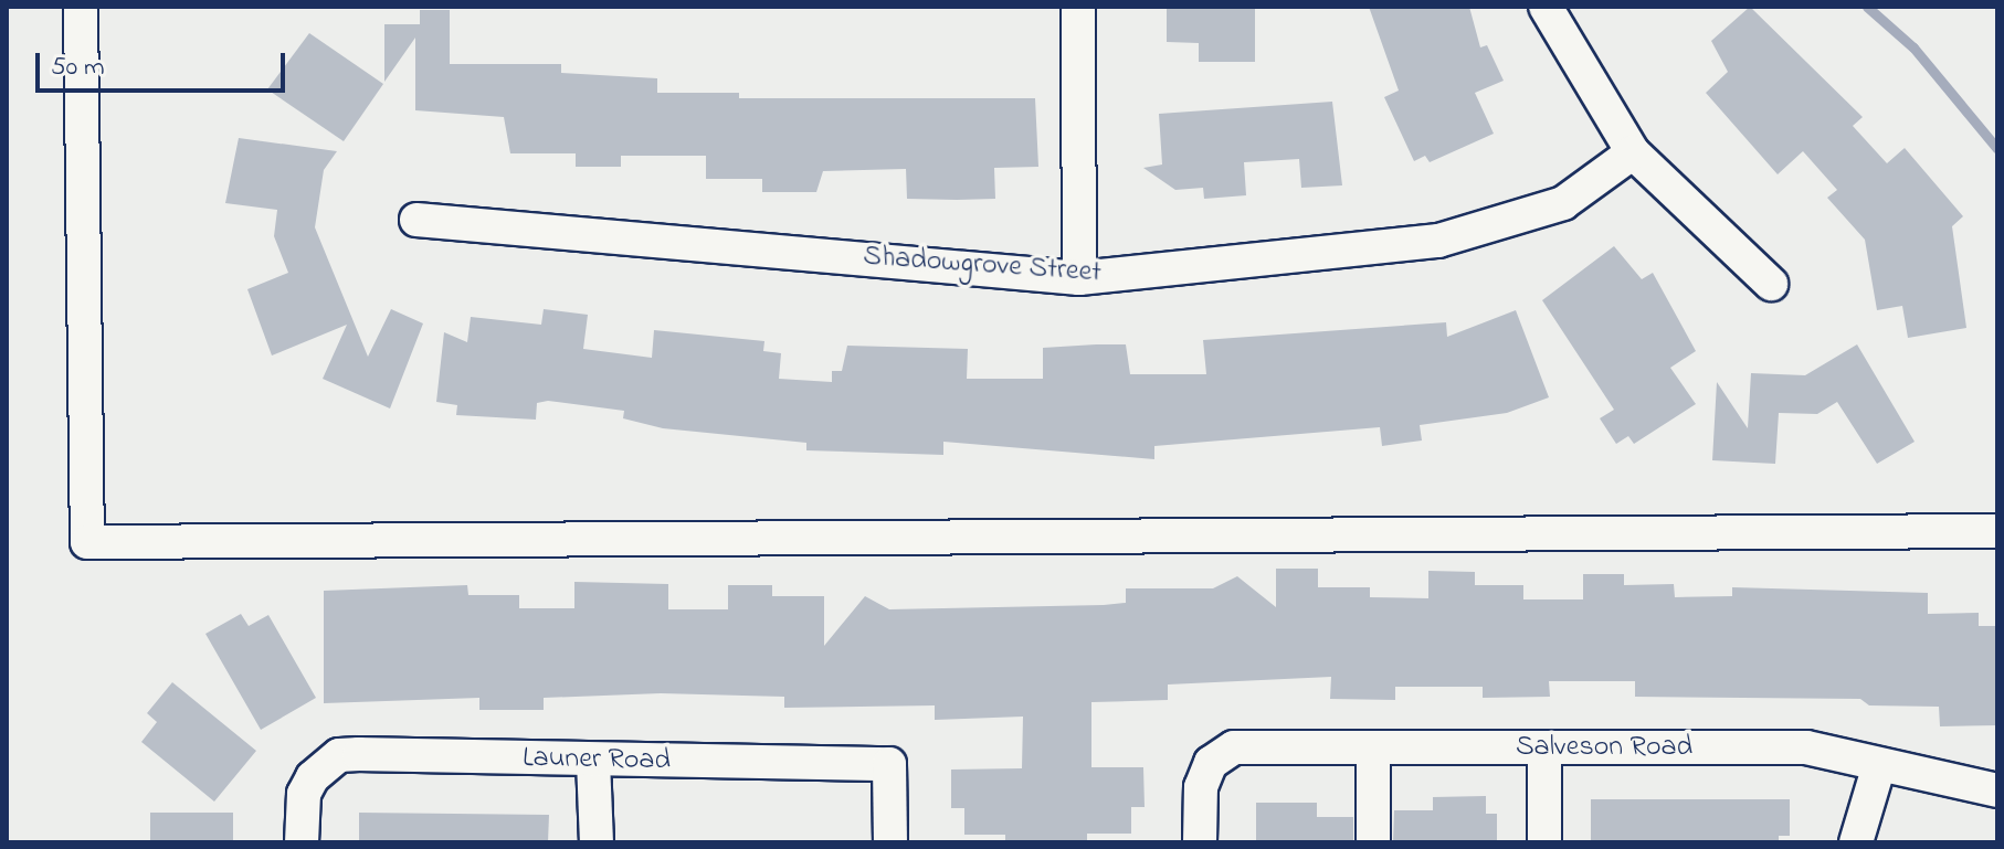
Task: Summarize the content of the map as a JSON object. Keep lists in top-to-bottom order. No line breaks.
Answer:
{"streets":{"street":["Shadowgrove Street","Salveson Road","Launer Road"]},"scale_bar":"50 m"}
